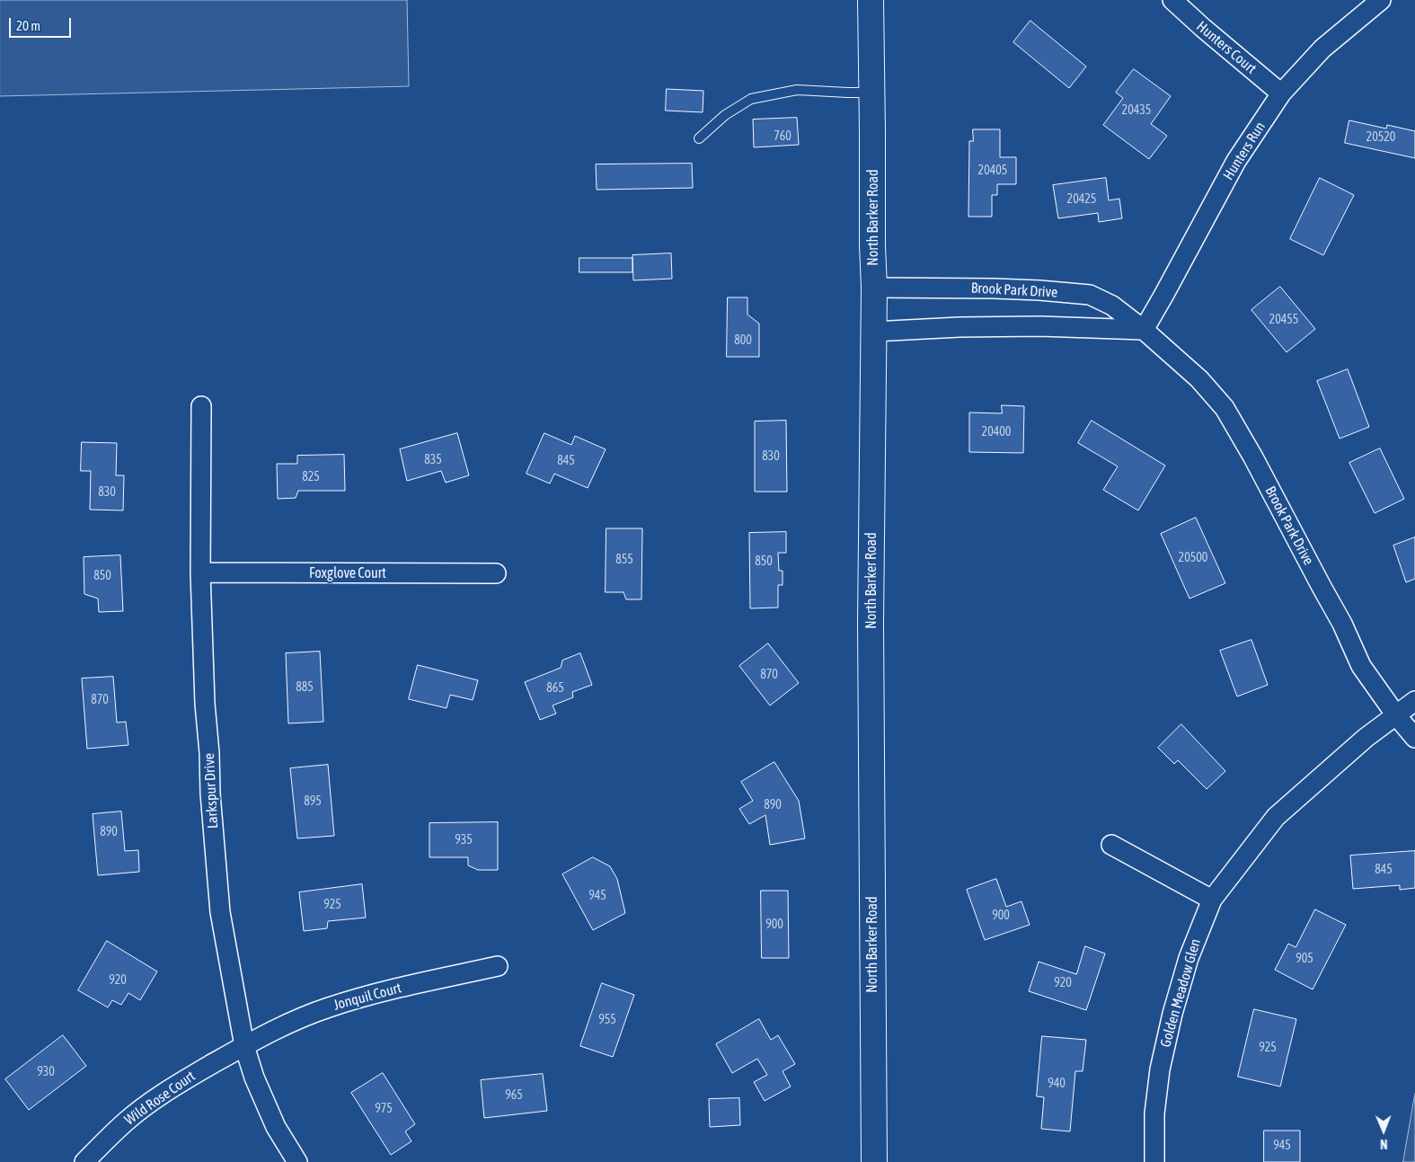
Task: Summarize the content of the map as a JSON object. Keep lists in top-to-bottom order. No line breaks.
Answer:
{"streets":{"main road":["North Barker Road"],"street":["Hunters Court","Hunters Run","Brook Park Drive","Foxglove Court","Larkspur Drive","Golden Meadow Glen","Jonquil Court","Wild Rose Court"]},"crossings":[["Hunters Court","Hunters Run"],["Hunters Run","Brook Park Drive"],["North Barker Road","Brook Park Drive"],["Brook Park Drive","Golden Meadow Glen"],["Foxglove Court","Larkspur Drive"],["Larkspur Drive","Jonquil Court"],["Larkspur Drive","Wild Rose Court"],["Jonquil Court","Wild Rose Court"]],"house_numbers":["20435","760","20520","20405","20425","20455","800","20400","830","835","845","825","830","20500","855","850","850","870","885","865","870","895","890","890","935","845","945","925","900","900","905","920","920","955","925","930","940","965","975","945"],"scale_bar":"20 m","north":"bottom"}
